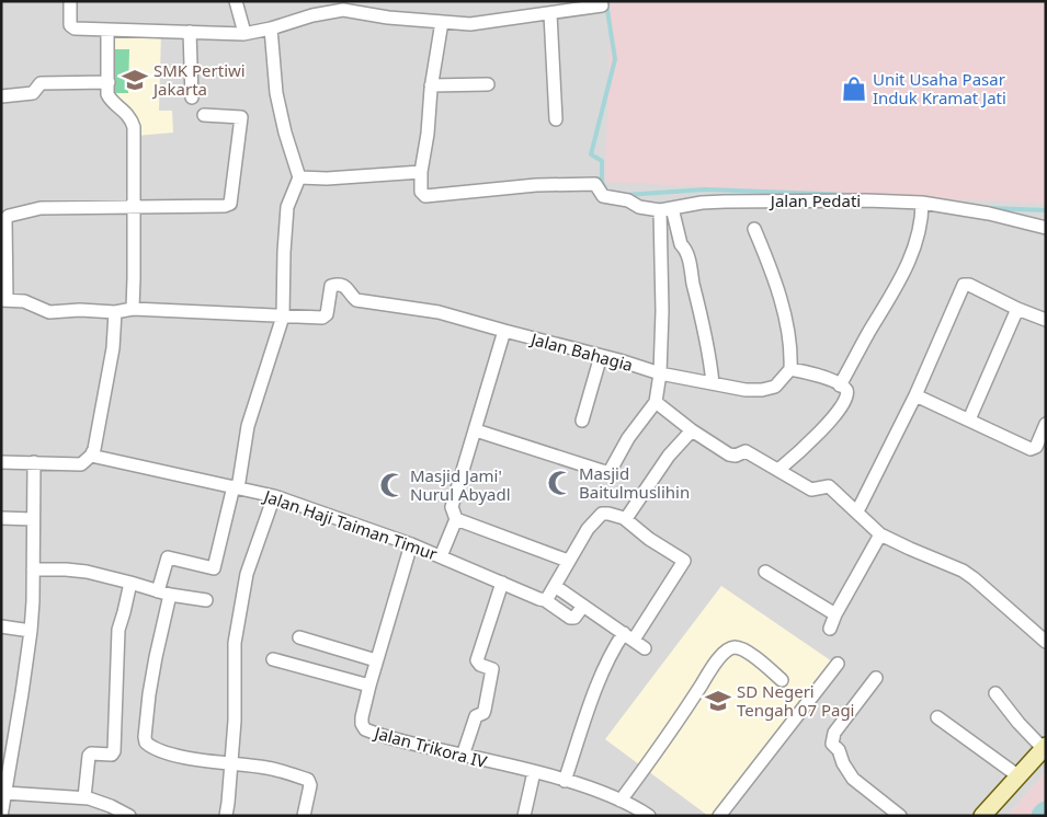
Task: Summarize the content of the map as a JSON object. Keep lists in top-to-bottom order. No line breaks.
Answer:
{"streets":{"street":["Jalan Pedati","Jalan Bahagia","Jalan Haji Taiman Timur","Jalan Trikora IV"]},"crossings":[["Jalan Haji Taiman Timur","Jalan Trikora IV"]],"places":{"school or university":["SMK Pertiwi Jakarta","SD Negeri Tengah 07 Pagi"],"shop":["Unit Usaha Pasar Induk Kramat Jati"],"mosque":["Masjid Baitulmuslihin","Masjid Jami' Nurul Abyadl"]}}
